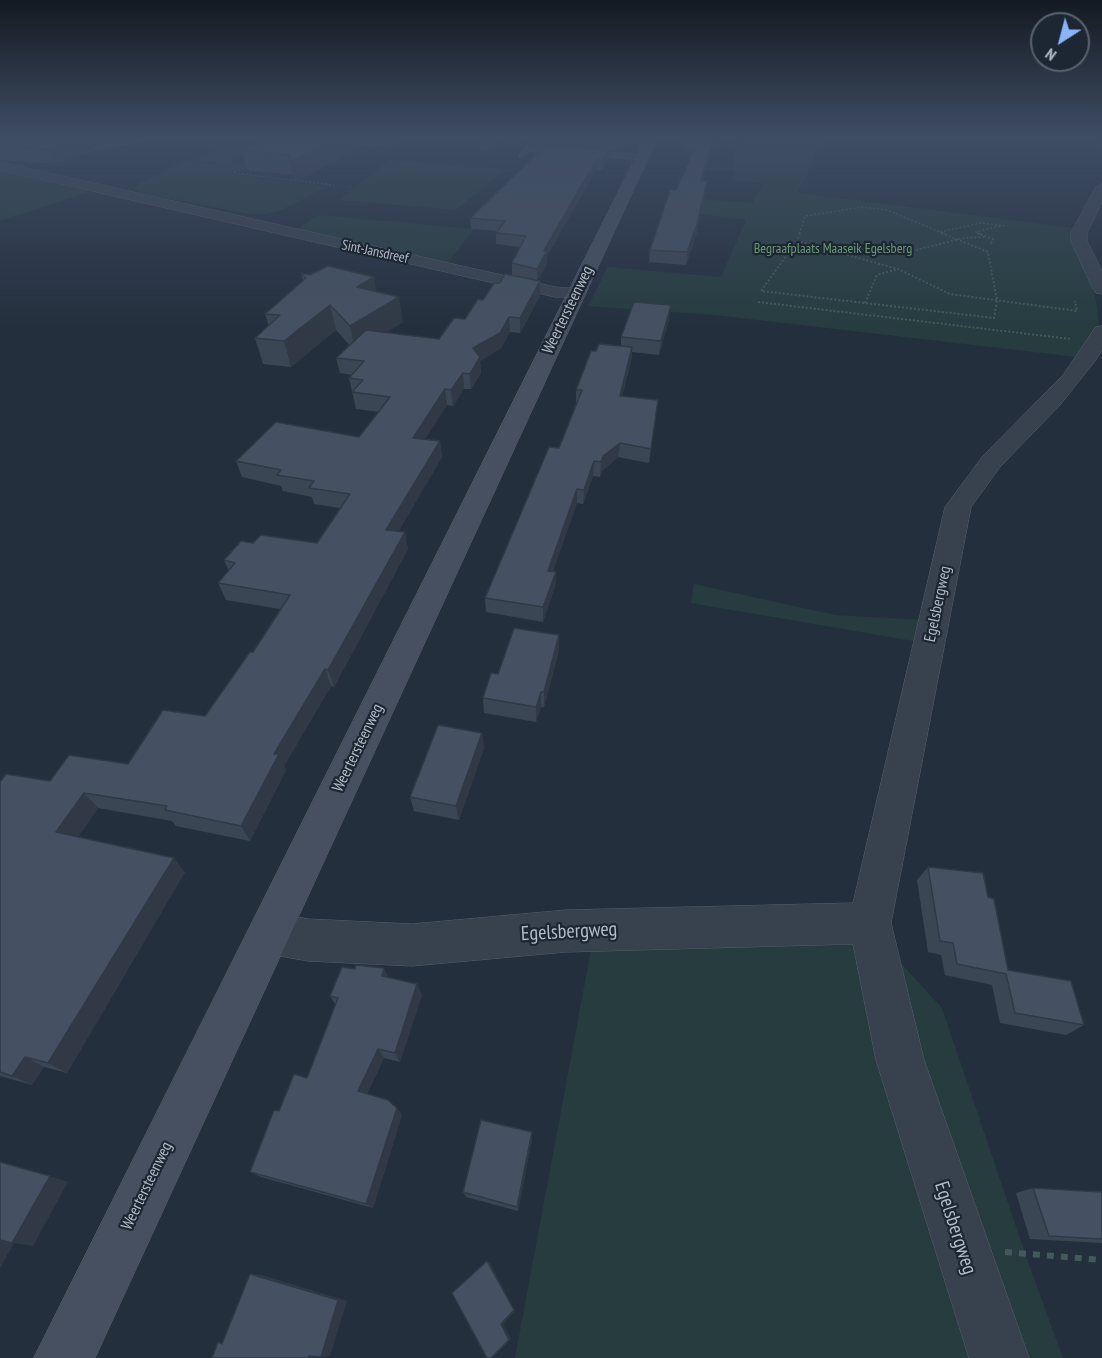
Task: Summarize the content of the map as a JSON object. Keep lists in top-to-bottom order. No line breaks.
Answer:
{"streets":{"main road":["Weertersteenweg"],"street":["Sint-Jansdreef","Egelsbergweg"]},"crossings":[["Sint-Jansdreef","Weertersteenweg"],["Weertersteenweg","Egelsbergweg"]],"parks":["Begraafplaats Maaseik Egelsberg"],"north":"bottom left"}
